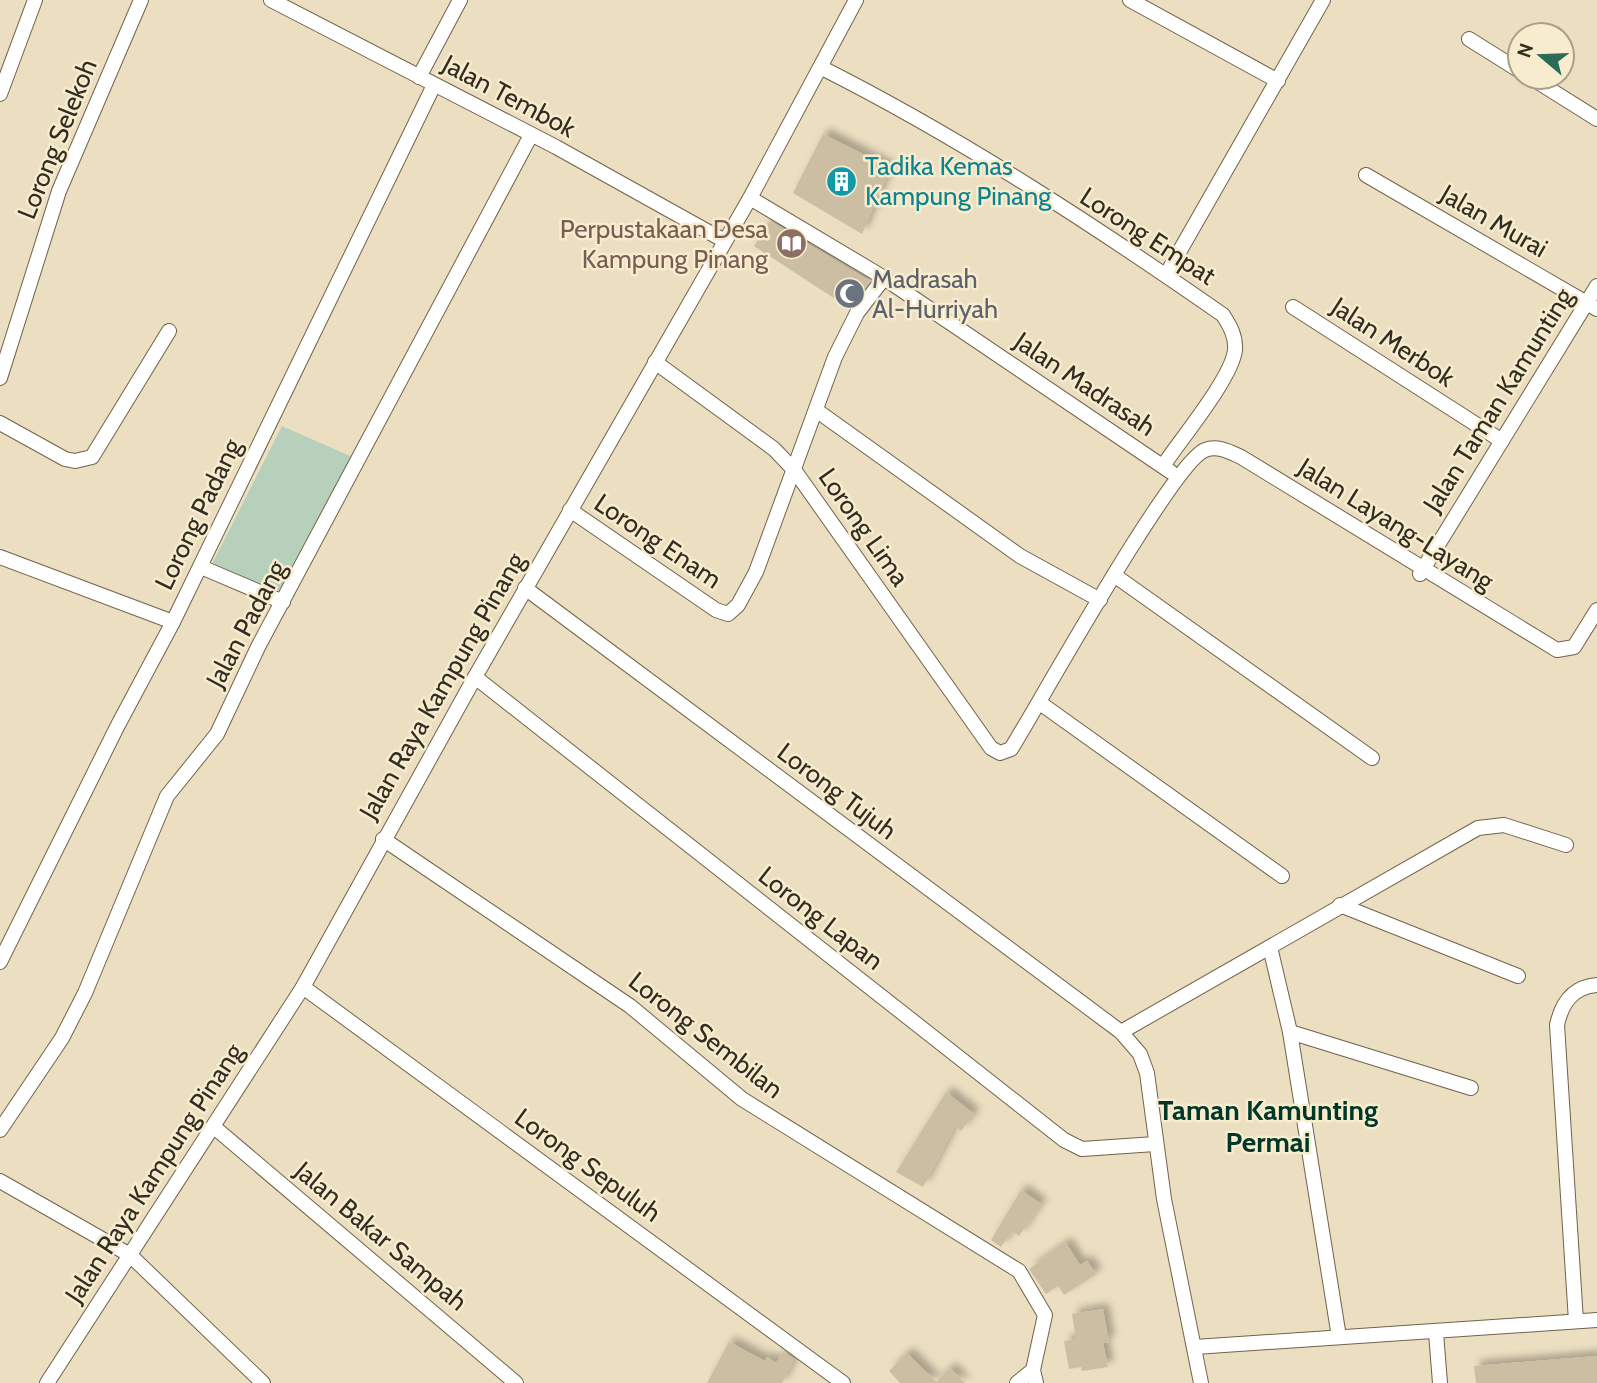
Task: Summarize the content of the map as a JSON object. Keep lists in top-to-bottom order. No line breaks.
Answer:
{"streets":{"street":["Jalan Tembok","Lorong Selekoh","Jalan Murai","Lorong Empat","Jalan Merbok","Jalan Madrasah","Jalan Taman Kamunting","Lorong Padang","Jalan Layang-Layang","Lorong Lima","Lorong Enam","Jalan Padang","Jalan Raya Kampung Pinang","Lorong Tujuh","Lorong Lapan","Lorong Sembilan","Lorong Sepuluh","Jalan Bakar Sampah"]},"crossings":[["Jalan Tembok","Lorong Padang"],["Jalan Tembok","Jalan Padang"],["Jalan Tembok","Jalan Raya Kampung Pinang"],["Jalan Murai","Jalan Taman Kamunting"],["Lorong Empat","Jalan Madrasah"],["Lorong Empat","Jalan Raya Kampung Pinang"],["Jalan Merbok","Jalan Taman Kamunting"],["Jalan Madrasah","Jalan Layang-Layang"],["Jalan Madrasah","Jalan Raya Kampung Pinang"],["Jalan Taman Kamunting","Jalan Layang-Layang"],["Lorong Lima","Lorong Enam"],["Lorong Lima","Jalan Raya Kampung Pinang"],["Lorong Enam","Jalan Raya Kampung Pinang"],["Jalan Raya Kampung Pinang","Lorong Tujuh"],["Jalan Raya Kampung Pinang","Lorong Lapan"],["Jalan Raya Kampung Pinang","Lorong Sembilan"],["Jalan Raya Kampung Pinang","Lorong Sepuluh"],["Jalan Raya Kampung Pinang","Jalan Bakar Sampah"],["Lorong Tujuh","Lorong Lapan"]],"districts":["Taman Kamunting Permai"],"places":{"building":["Tadika Kemas Kampung Pinang"],"library":["Perpustakaan Desa Kampung Pinang"],"mosque":["Madrasah Al-Hurriyah"]},"north":"left"}
